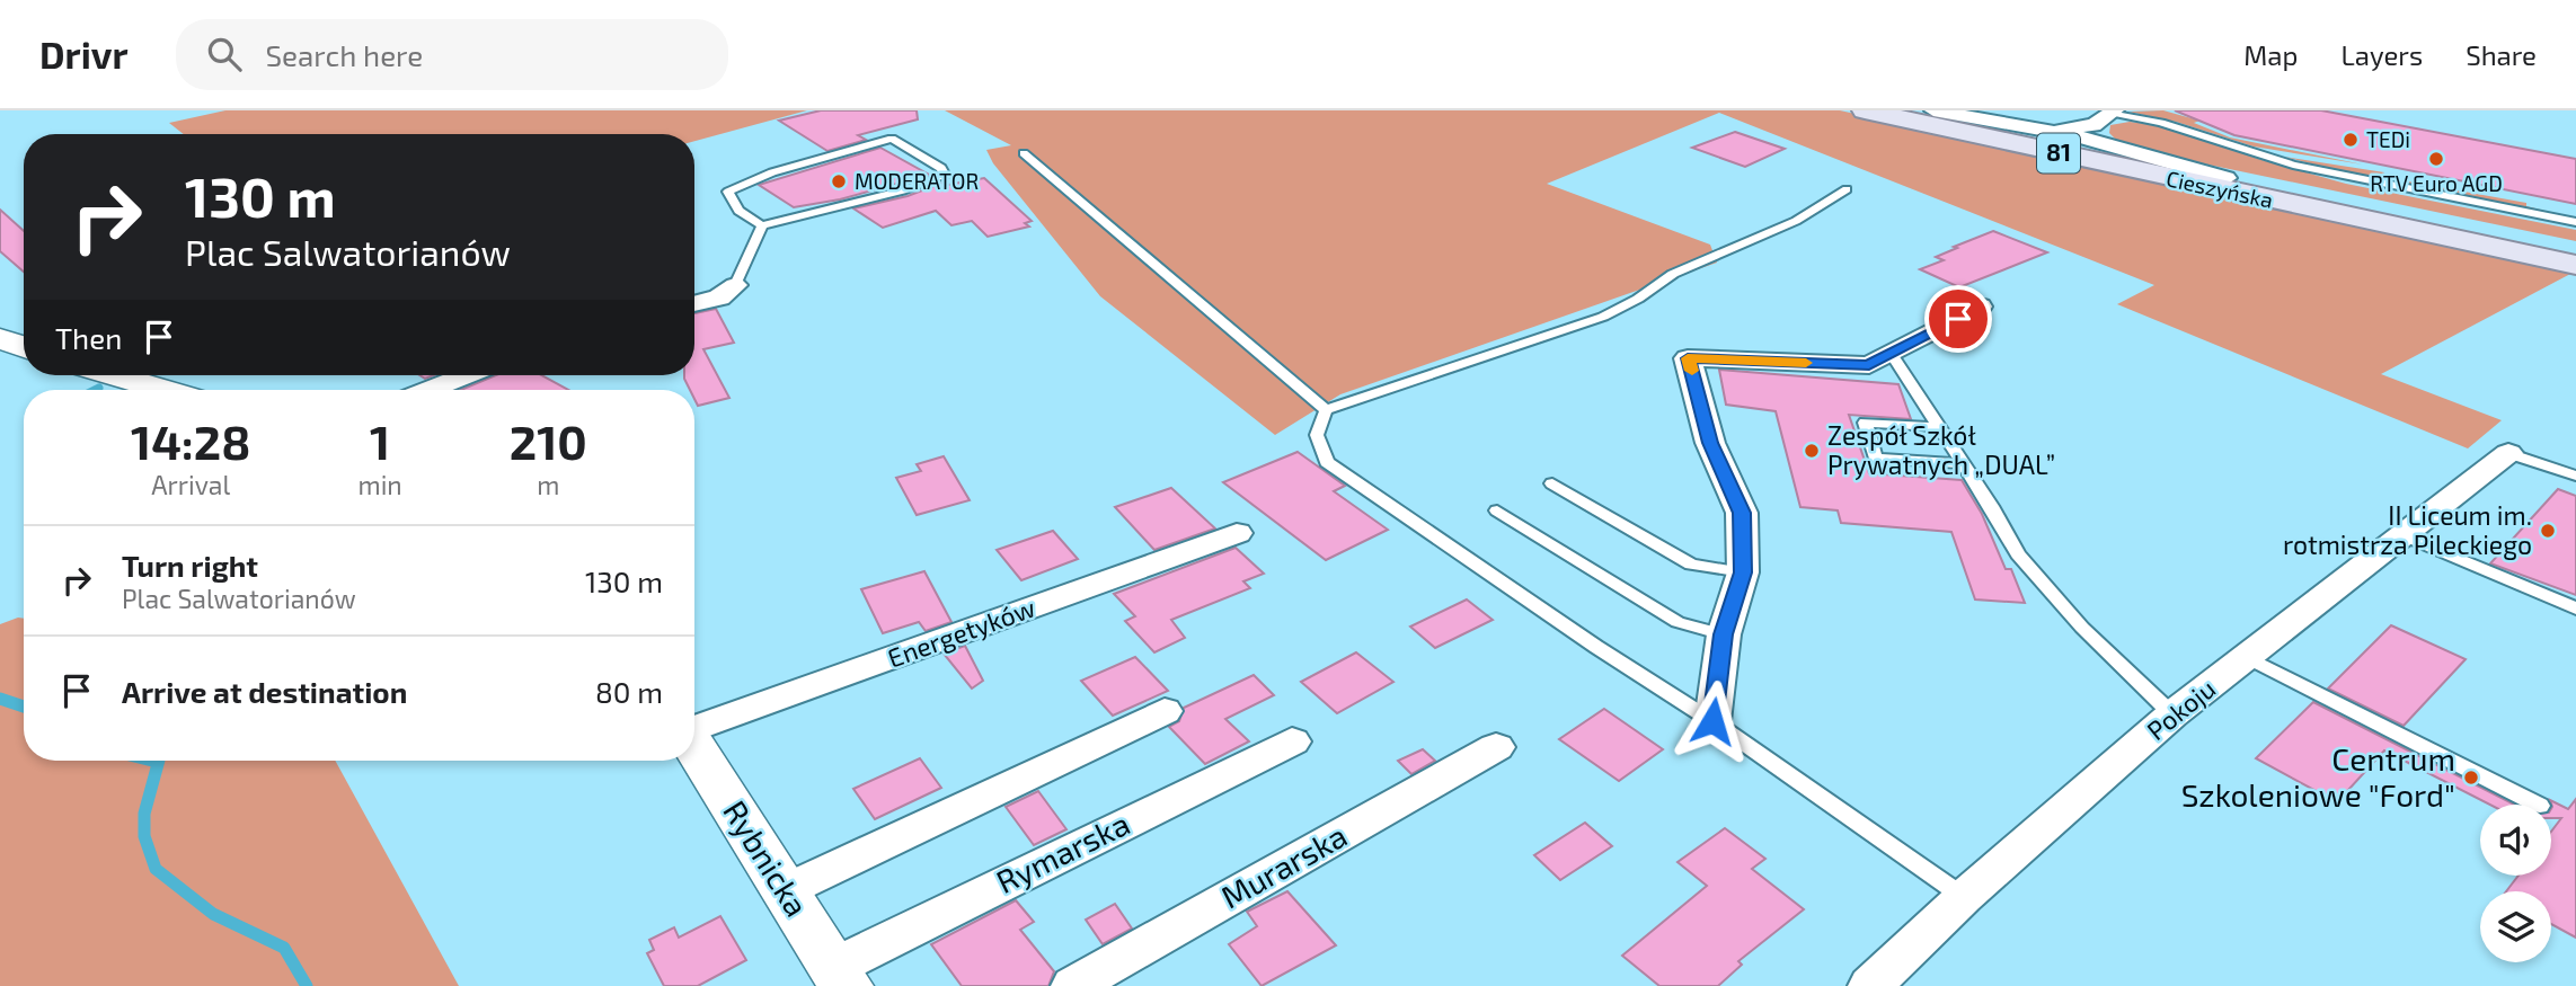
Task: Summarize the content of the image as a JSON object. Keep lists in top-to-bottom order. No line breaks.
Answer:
{"streets":{"main road":["81","Cieszyńska"],"street":["Energetyków","Pokoju","Rymarska","Rybnicka","Murarska"]},"crossings":[["Rymarska","Rybnicka"]],"places":["TEDi","RTV Euro AGD","MODERATOR","Zespół Szkół Prywatnych „DUAL”","II Liceum im. rotmistrza Pileckiego","Centrum Szkoleniowe \"Ford\""],"page":{"header":"Drivr","search":"Search here","nav":["Map","Layers","Share"],"turn":["130 m","Plac Salwatorianów"],"then":"Then","eta":["14:28","Arrival","1","min","210","m"],"list":[{"name":"Turn right","note":"Plac Salwatorianów","value":"130 m"},{"name":"Arrive at destination","value":"80 m"}]}}
